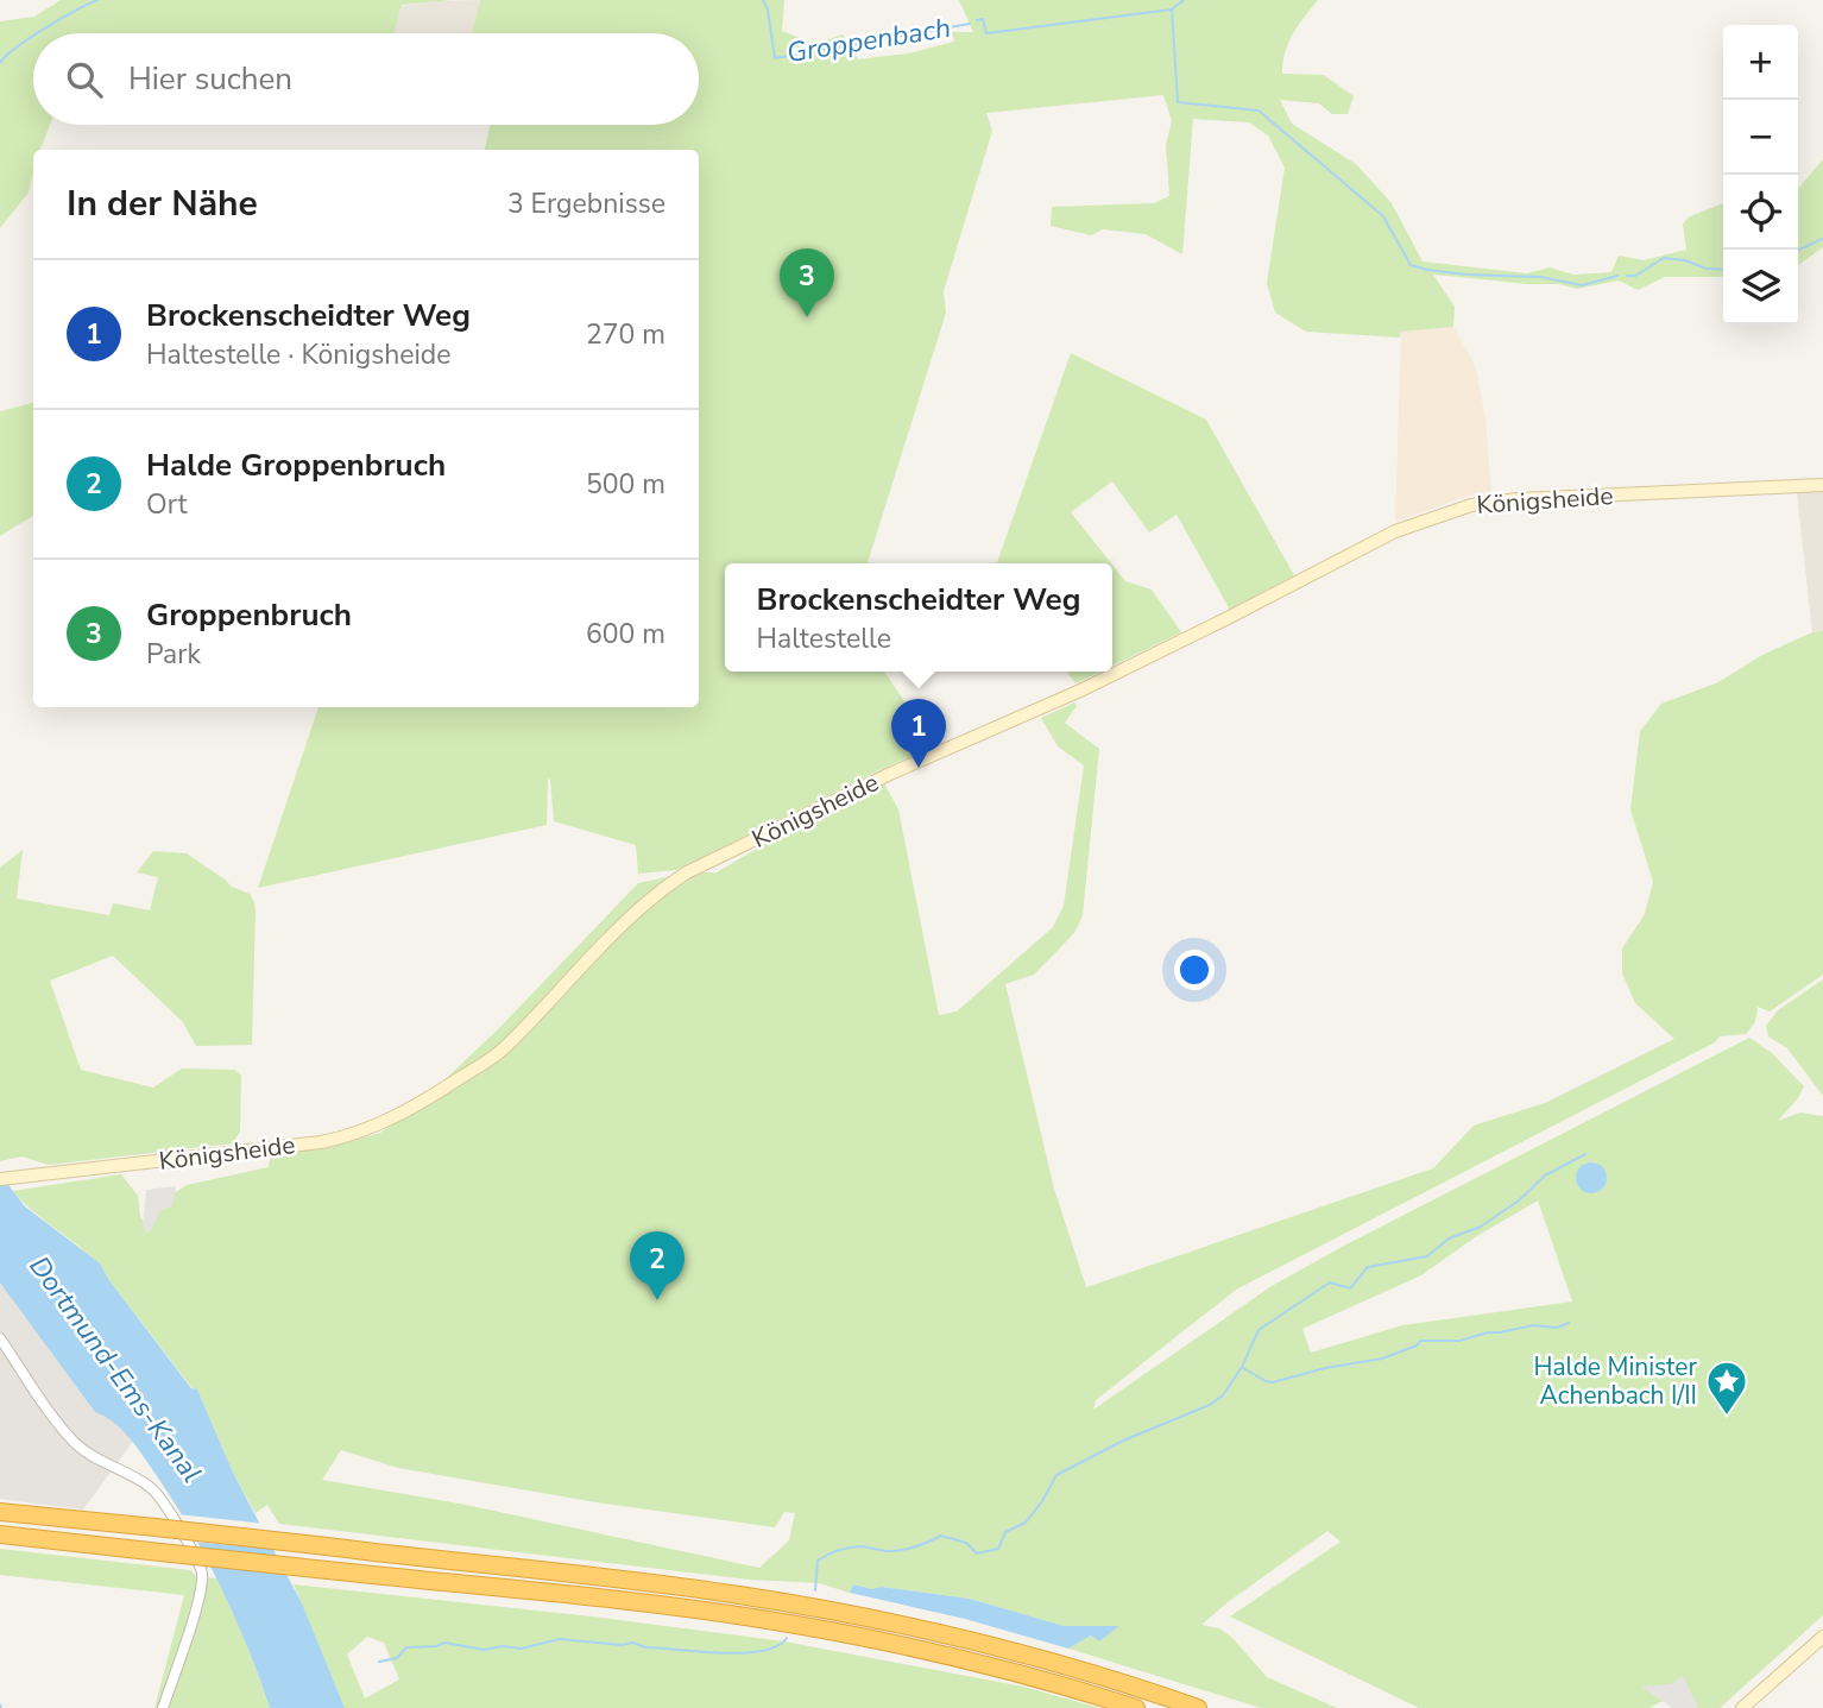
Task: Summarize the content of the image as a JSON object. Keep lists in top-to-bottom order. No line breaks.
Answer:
{"streets":{"main road":["Königsheide"]},"water":["Groppenbach","Dortmund-Ems-Kanal"],"places":{"place":["Halde Minister Achenbach I/II"]},"page":{"map_buttons":["+","−"],"search":"Hier suchen","heading":["In der Nähe","3 Ergebnisse"],"pins":["3","1","2"],"list":[{"mark":"1","name":"Brockenscheidter Weg","note":"Haltestelle · Königsheide","value":"270 m"},{"mark":"2","name":"Halde Groppenbruch","note":"Ort","value":"500 m"},{"mark":"3","name":"Groppenbruch","note":"Park","value":"600 m"}],"popup":["Brockenscheidter Weg","Haltestelle"]}}
